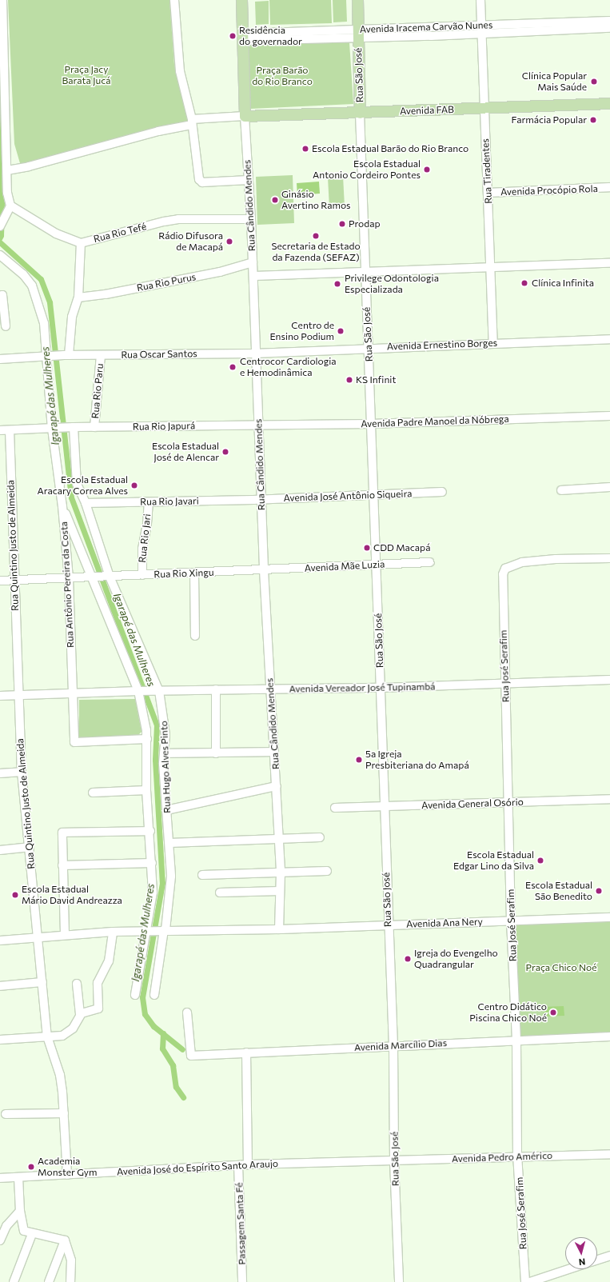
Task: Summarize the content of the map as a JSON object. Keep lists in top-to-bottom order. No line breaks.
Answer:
{"streets":{"main road":["Rua São José","Avenida FAB","Rua Cândido Mendes"],"street":["Avenida Iracema Carvão Nunes","Rua Tiradentes","Avenida Procópio Rola","Rua Rio Tefé","Rua Rio Purus","Avenida Ernestino Borges","Rua Oscar Santos","Rua Rio Paru","Avenida Padre Manoel da Nóbrega","Rua Rio Japurá","Avenida José Antônio Siqueira","Rua Rio Javari","Rua Rio Jari","Rua Quintino Justo de Almeida","Avenida Mãe Luzia","Rua Rio Xingu","Rua Antônio Pereira da Costa","Rua José Serafim","Avenida Vereador José Tupinambá","Rua Hugo Alves Pinto","Avenida General Osório","Avenida Ana Nery","Avenida Marcílio Dias","Avenida Pedro Américo","Avenida José do Espírito Santo Araujo","Passagem Santa Fé"]},"crossings":[["Avenida Iracema Carvão Nunes","Rua São José"],["Avenida Iracema Carvão Nunes","Rua Tiradentes"],["Avenida Iracema Carvão Nunes","Rua Cândido Mendes"],["Rua São José","Avenida FAB"],["Rua São José","Avenida Ernestino Borges"],["Rua São José","Avenida Padre Manoel da Nóbrega"],["Rua São José","Avenida José Antônio Siqueira"],["Rua São José","Avenida Mãe Luzia"],["Rua São José","Avenida Vereador José Tupinambá"],["Rua São José","Avenida General Osório"],["Rua São José","Avenida Ana Nery"],["Rua São José","Avenida Marcílio Dias"],["Rua São José","Avenida Pedro Américo"],["Rua São José","Avenida José do Espírito Santo Araujo"],["Avenida FAB","Rua Tiradentes"],["Avenida FAB","Rua Cândido Mendes"],["Rua Tiradentes","Avenida Procópio Rola"],["Rua Tiradentes","Avenida Ernestino Borges"],["Rua Cândido Mendes","Rua Rio Tefé"],["Rua Cândido Mendes","Rua Rio Purus"],["Rua Cândido Mendes","Avenida Ernestino Borges"],["Rua Cândido Mendes","Rua Oscar Santos"],["Rua Cândido Mendes","Avenida Padre Manoel da Nóbrega"],["Rua Cândido Mendes","Rua Rio Japurá"],["Rua Cândido Mendes","Avenida José Antônio Siqueira"],["Rua Cândido Mendes","Rua Rio Javari"],["Rua Cândido Mendes","Avenida Mãe Luzia"],["Rua Cândido Mendes","Rua Rio Xingu"],["Rua Cândido Mendes","Avenida Vereador José Tupinambá"],["Rua Cândido Mendes","Avenida Ana Nery"],["Avenida Ernestino Borges","Rua Oscar Santos"],["Rua Oscar Santos","Rua Rio Paru"],["Rua Oscar Santos","Rua Antônio Pereira da Costa"],["Rua Rio Paru","Rua Rio Japurá"],["Avenida Padre Manoel da Nóbrega","Rua Rio Japurá"],["Rua Rio Japurá","Rua Antônio Pereira da Costa"],["Rua Rio Japurá","Rua Hugo Alves Pinto"],["Avenida José Antônio Siqueira","Rua Rio Javari"],["Rua Rio Javari","Rua Rio Jari"],["Rua Rio Javari","Rua Hugo Alves Pinto"],["Rua Rio Jari","Rua Rio Xingu"],["Rua Quintino Justo de Almeida","Avenida Vereador José Tupinambá"],["Rua Quintino Justo de Almeida","Avenida Ana Nery"],["Rua Quintino Justo de Almeida","Avenida José do Espírito Santo Araujo"],["Avenida Mãe Luzia","Rua Rio Xingu"],["Rua Rio Xingu","Rua Hugo Alves Pinto"],["Rua Antônio Pereira da Costa","Avenida Vereador José Tupinambá"],["Rua Antônio Pereira da Costa","Rua Hugo Alves Pinto"],["Rua José Serafim","Avenida Vereador José Tupinambá"],["Rua José Serafim","Avenida General Osório"],["Rua José Serafim","Avenida Ana Nery"],["Rua José Serafim","Avenida Marcílio Dias"],["Rua José Serafim","Avenida Pedro Américo"],["Avenida Vereador José Tupinambá","Rua Hugo Alves Pinto"],["Rua Hugo Alves Pinto","Avenida Ana Nery"],["Avenida Pedro Américo","Avenida José do Espírito Santo Araujo"],["Avenida José do Espírito Santo Araujo","Passagem Santa Fé"]],"water":["Igarapé das Mulheres"],"parks":["Praça Jacy Barata Jucá","Praça Barão do Rio Branco","Praça Chico Noé"],"places":["Residência do governador","Clínica Popular Mais Saúde","Farmácia Popular","Escola Estadual Barão do Rio Branco","Escola Estadual Antonio Cordeiro Pontes","Ginásio Avertino Ramos","Prodap","Secretaria de Estado da Fazenda (SEFAZ)","Rádio Difusora de Macapá","Clínica Infinita","Privilege Odontologia Especializada","Centro de Ensino Podium","Centrocor Cardiologia e Hemodinâmica","KS Infinit","Escola Estadual José de Alencar","Escola Estadual Aracary Correa Alves","CDD Macapá","5a Igreja Presbiteriana do Amapá","Escola Estadual Edgar Lino da Silva","Escola Estadual São Benedito","Escola Estadual Mário David Andreazza","Igreja do Evengelho Quadrangular","Centro Didático Piscina Chico Noé","Academia Monster Gym"],"north":"bottom"}
